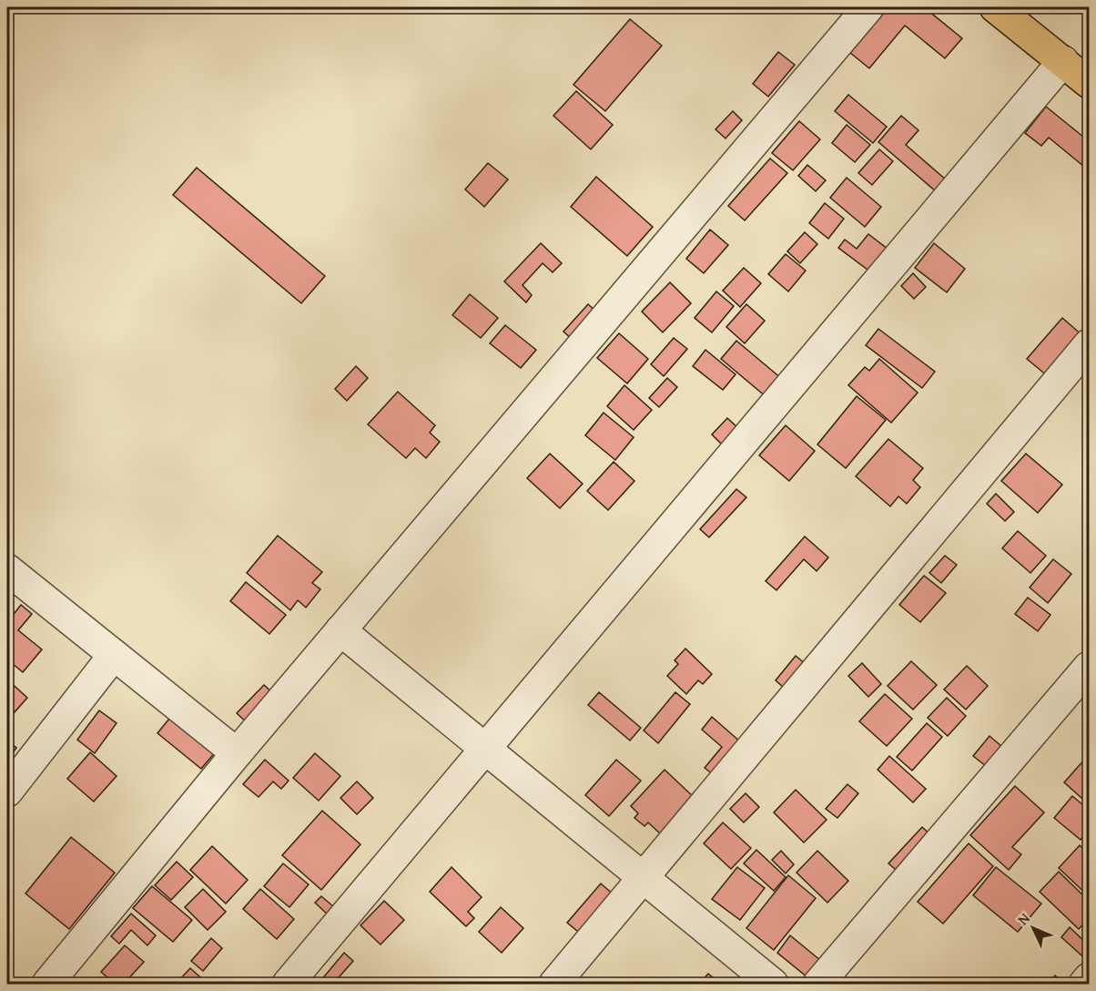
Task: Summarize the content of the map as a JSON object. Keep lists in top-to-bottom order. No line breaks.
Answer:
{"north":"top left"}
